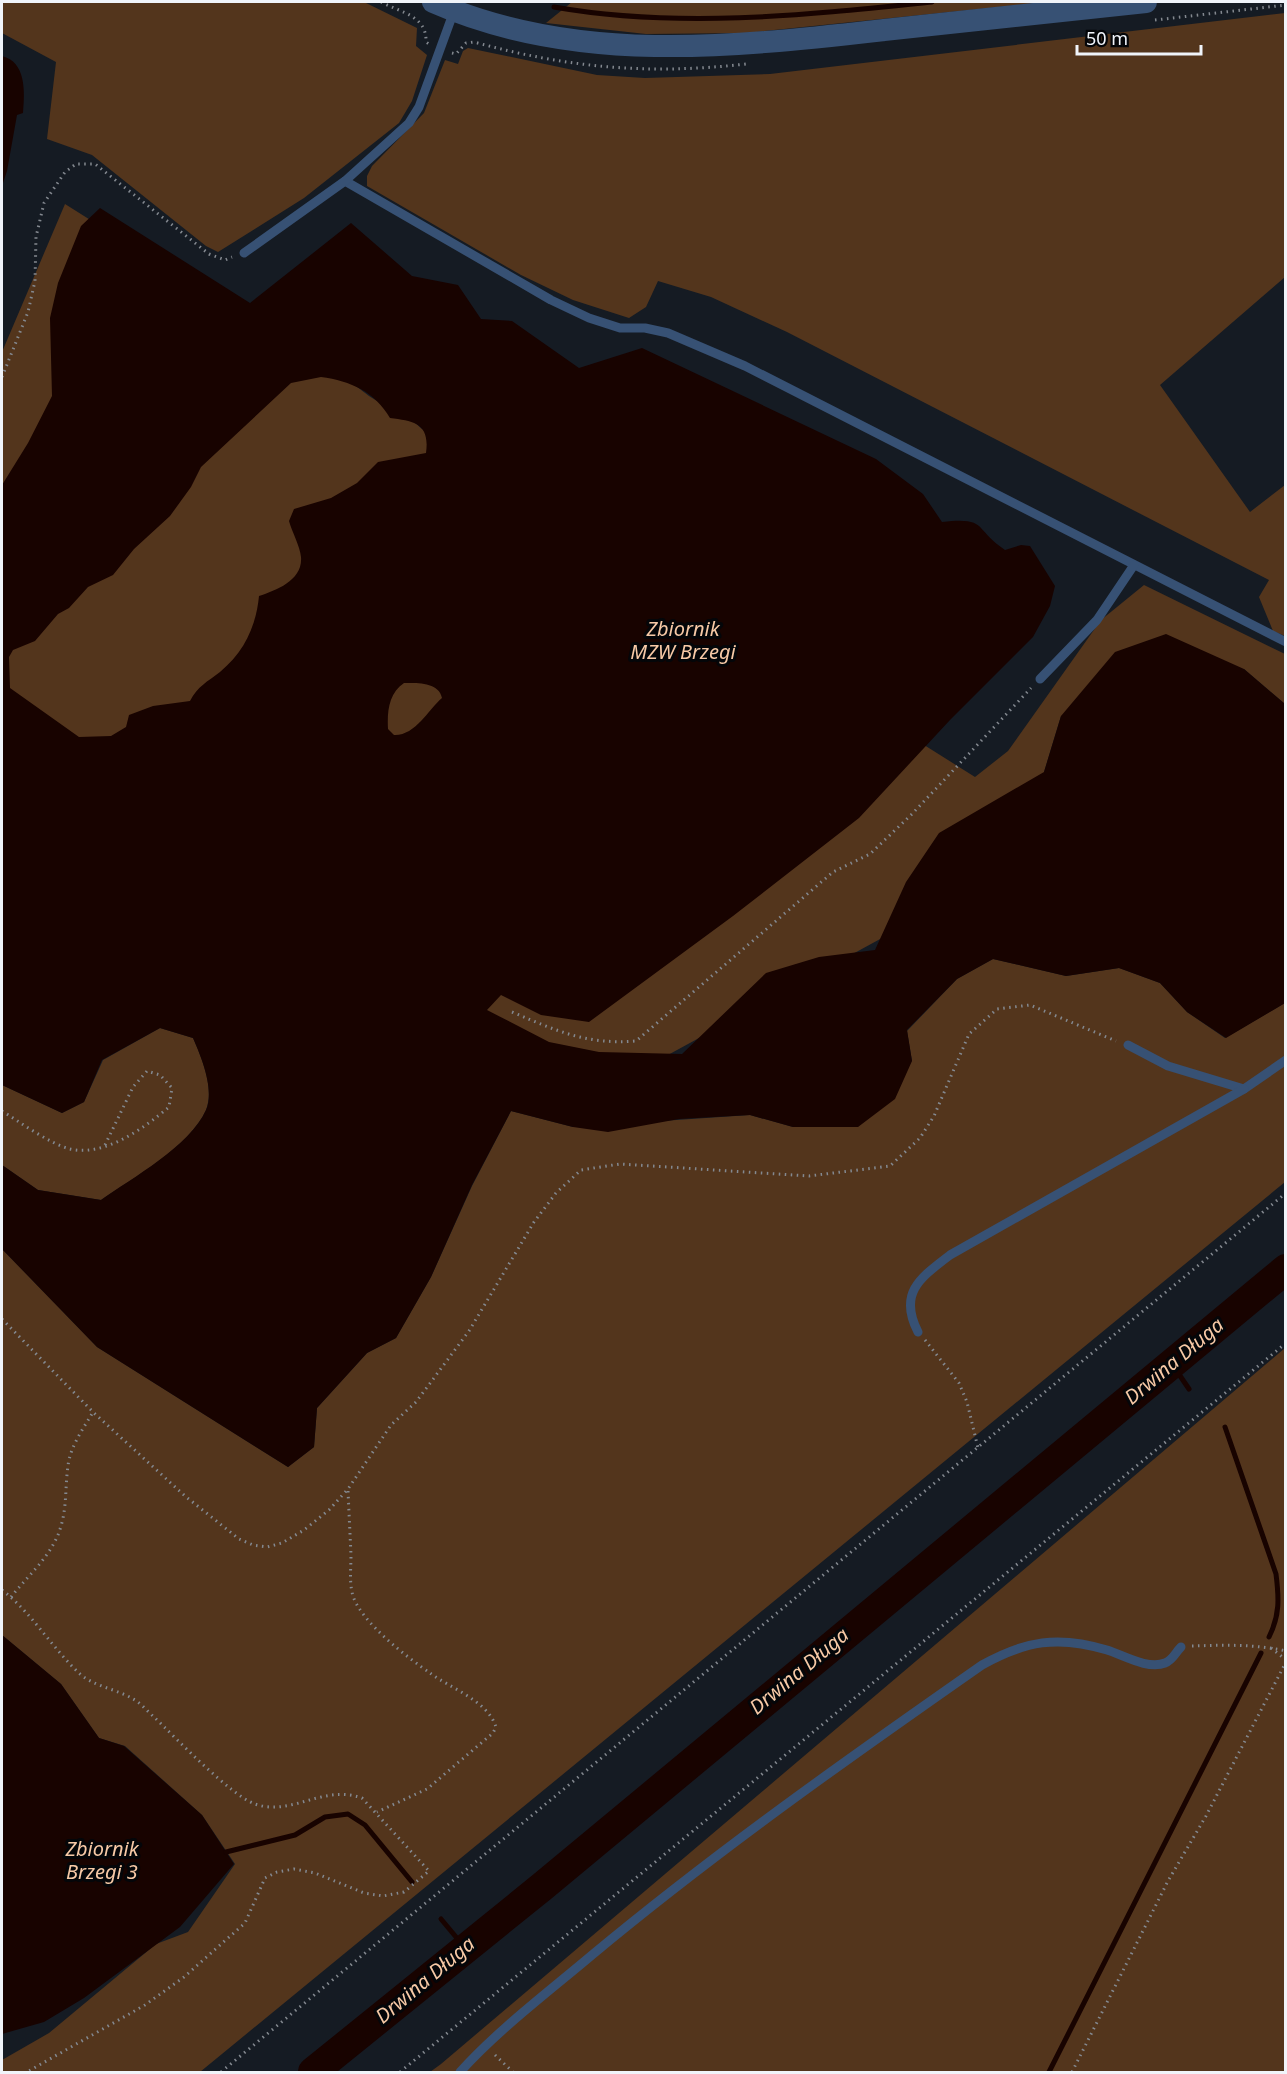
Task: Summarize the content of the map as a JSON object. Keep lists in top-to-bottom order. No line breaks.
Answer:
{"water":["Zbiornik MZW Brzegi","Drwina Długa","Zbiornik Brzegi 3"],"scale_bar":"50 m"}
